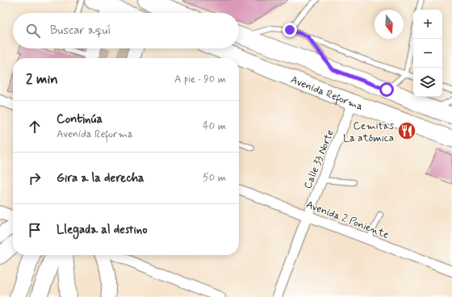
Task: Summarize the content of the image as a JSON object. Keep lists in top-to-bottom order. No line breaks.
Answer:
{"streets":{"main road":["Avenida Reforma"],"street":["Calle 33 Norte","Avenida 2 Poniente"]},"crossings":[["Avenida Reforma","Calle 33 Norte"],["Calle 33 Norte","Avenida 2 Poniente"]],"places":{"restaurant":["Cemitas La atómica"]},"north":"bottom","page":{"map_buttons":["+","−"],"search":"Buscar aquí","heading":["2 min","A pie · 90 m"],"list":[["Continúa","Avenida Reforma","40 m"],["Gira a la derecha","50 m"],"Llegada al destino"]}}
